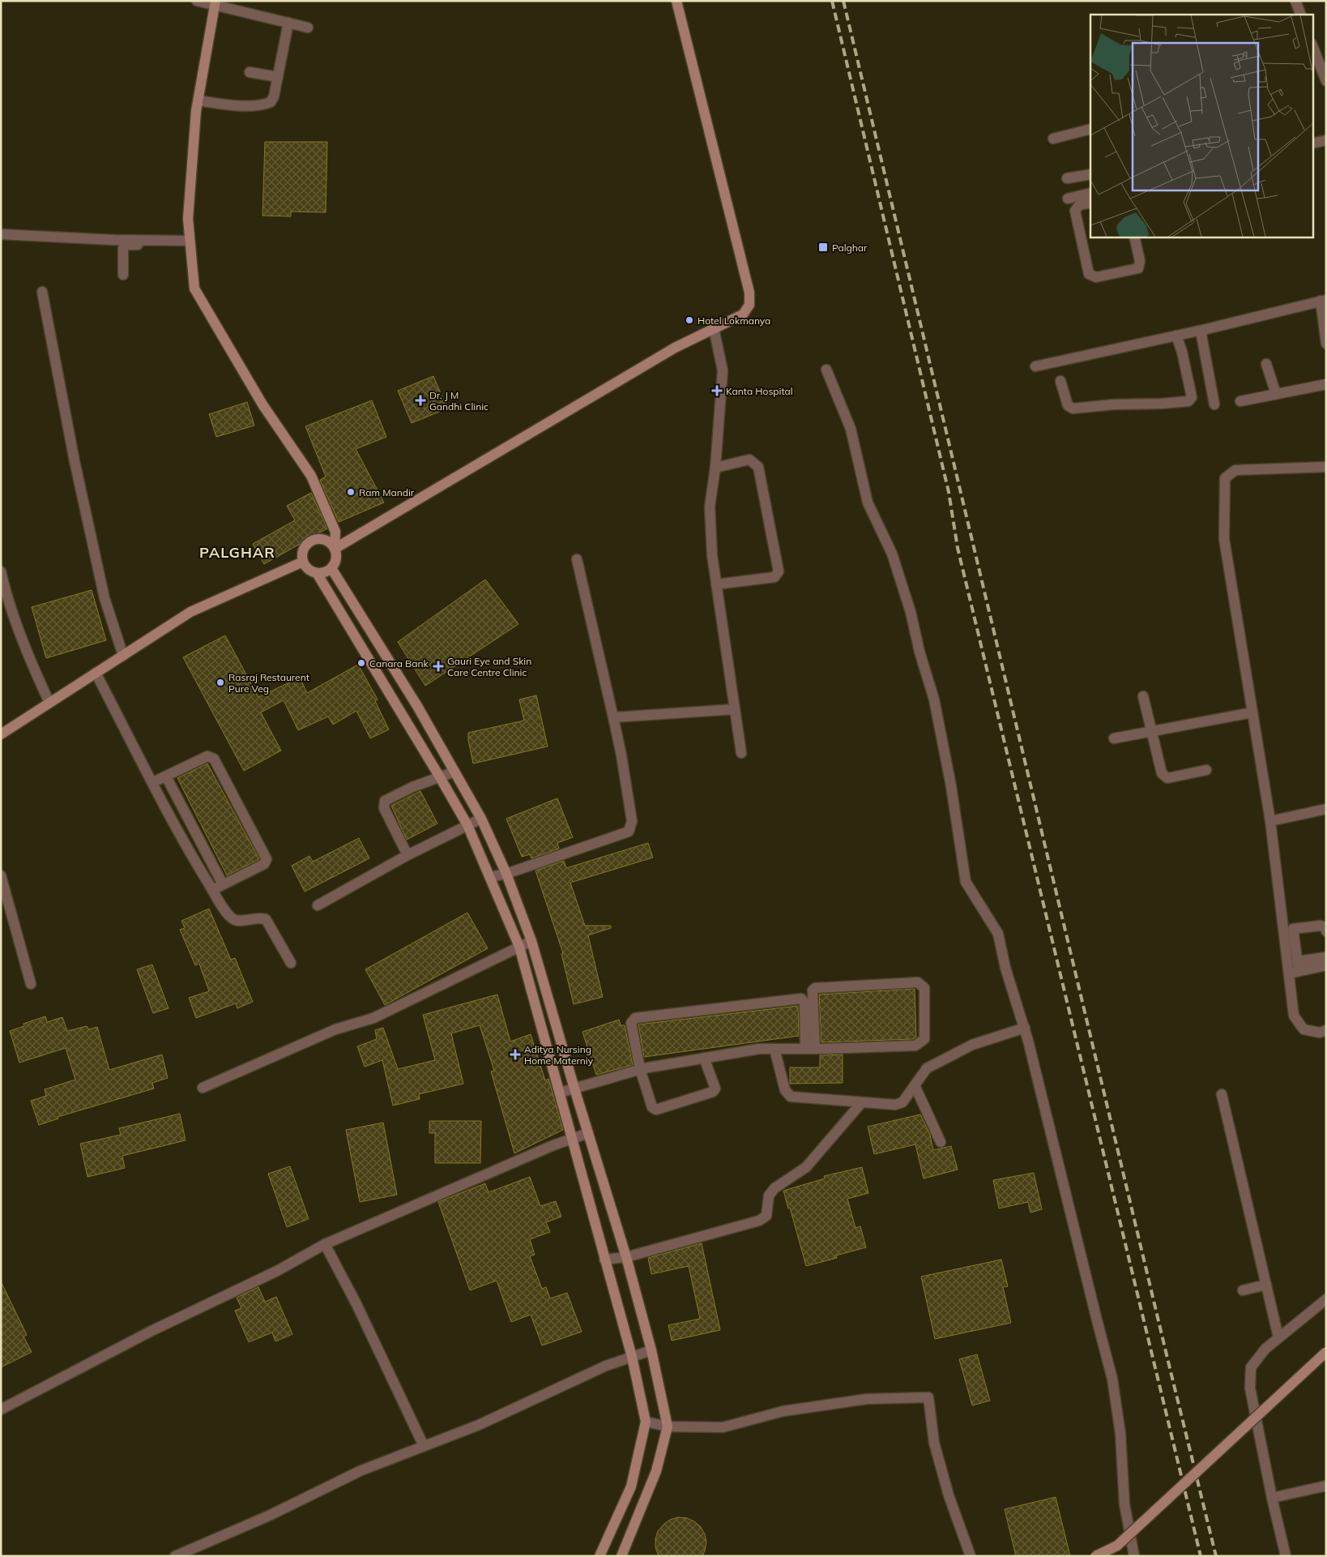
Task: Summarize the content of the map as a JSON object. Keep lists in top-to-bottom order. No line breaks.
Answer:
{"districts":["PALGHAR"],"places":{"transit":["Palghar"],"other":["Hotel Lokmanya","Ram Mandir","Canara Bank","Rasraj Restaurent Pure Veg"],"health":["Kanta Hospital","Dr. J M Gandhi Clinic","Gauri Eye and Skin Care Centre Clinic","Aditya Nursing Home Materniy"]}}
